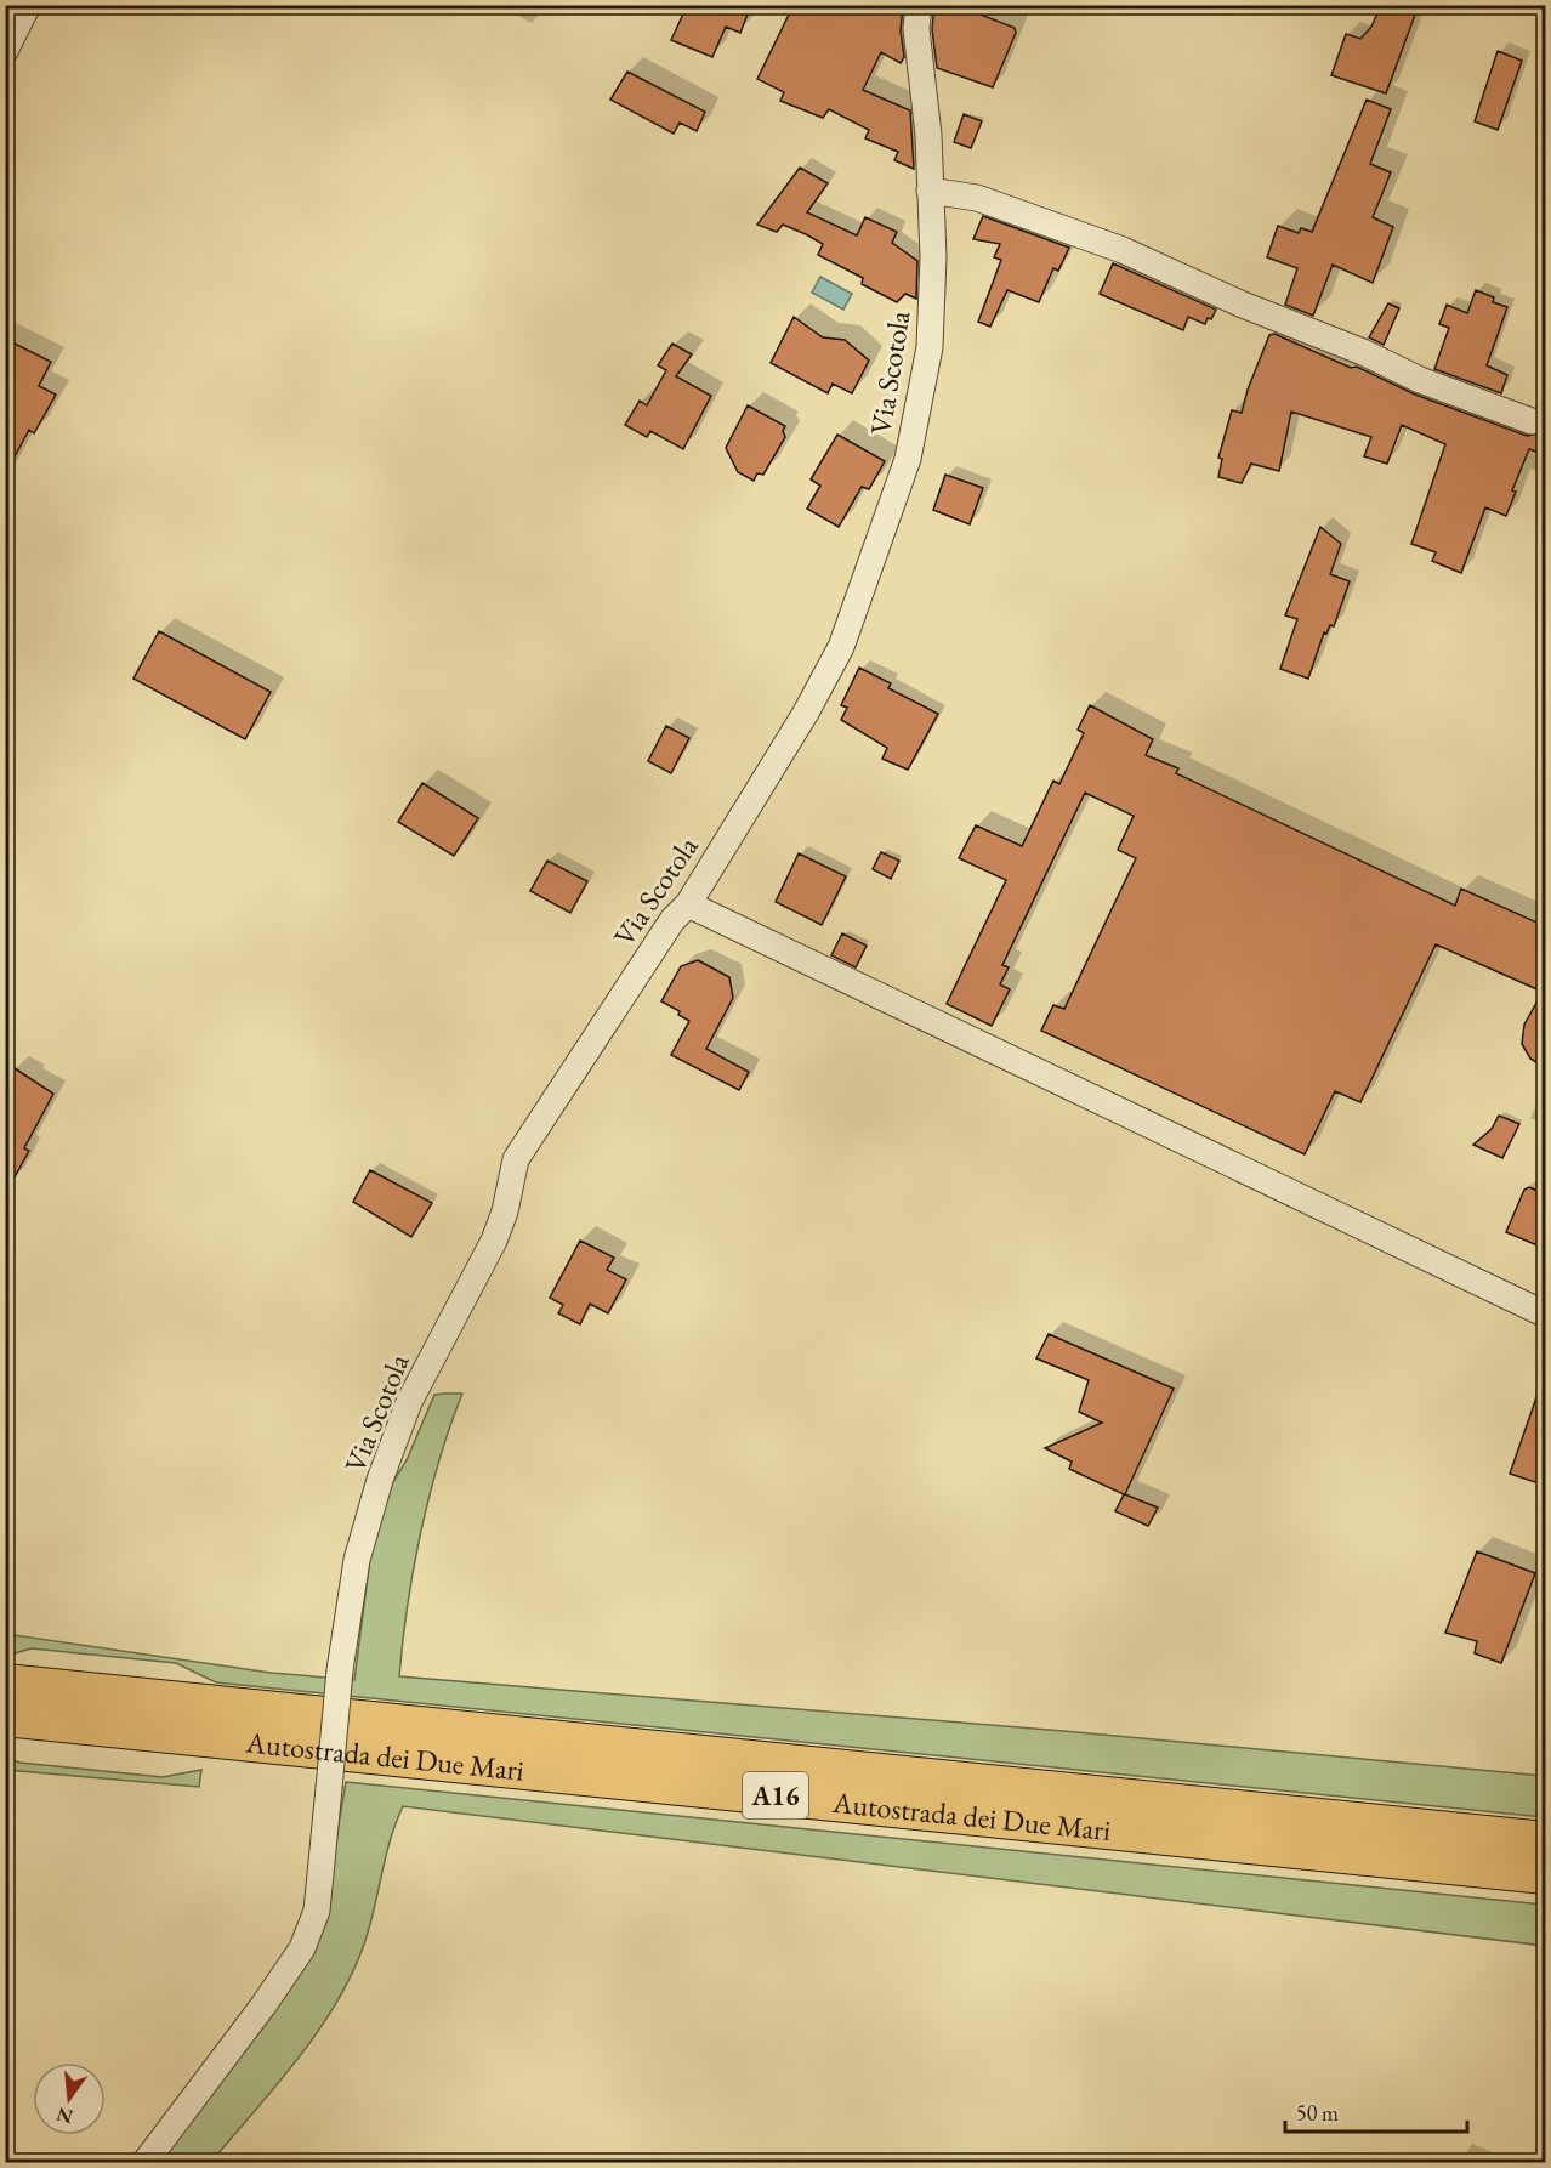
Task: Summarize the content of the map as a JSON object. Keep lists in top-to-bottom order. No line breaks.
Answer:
{"streets":{"highway":["Autostrada dei Due Mari","A16"],"street":["Via Scotola"]},"scale_bar":"50 m","north":"bottom"}
